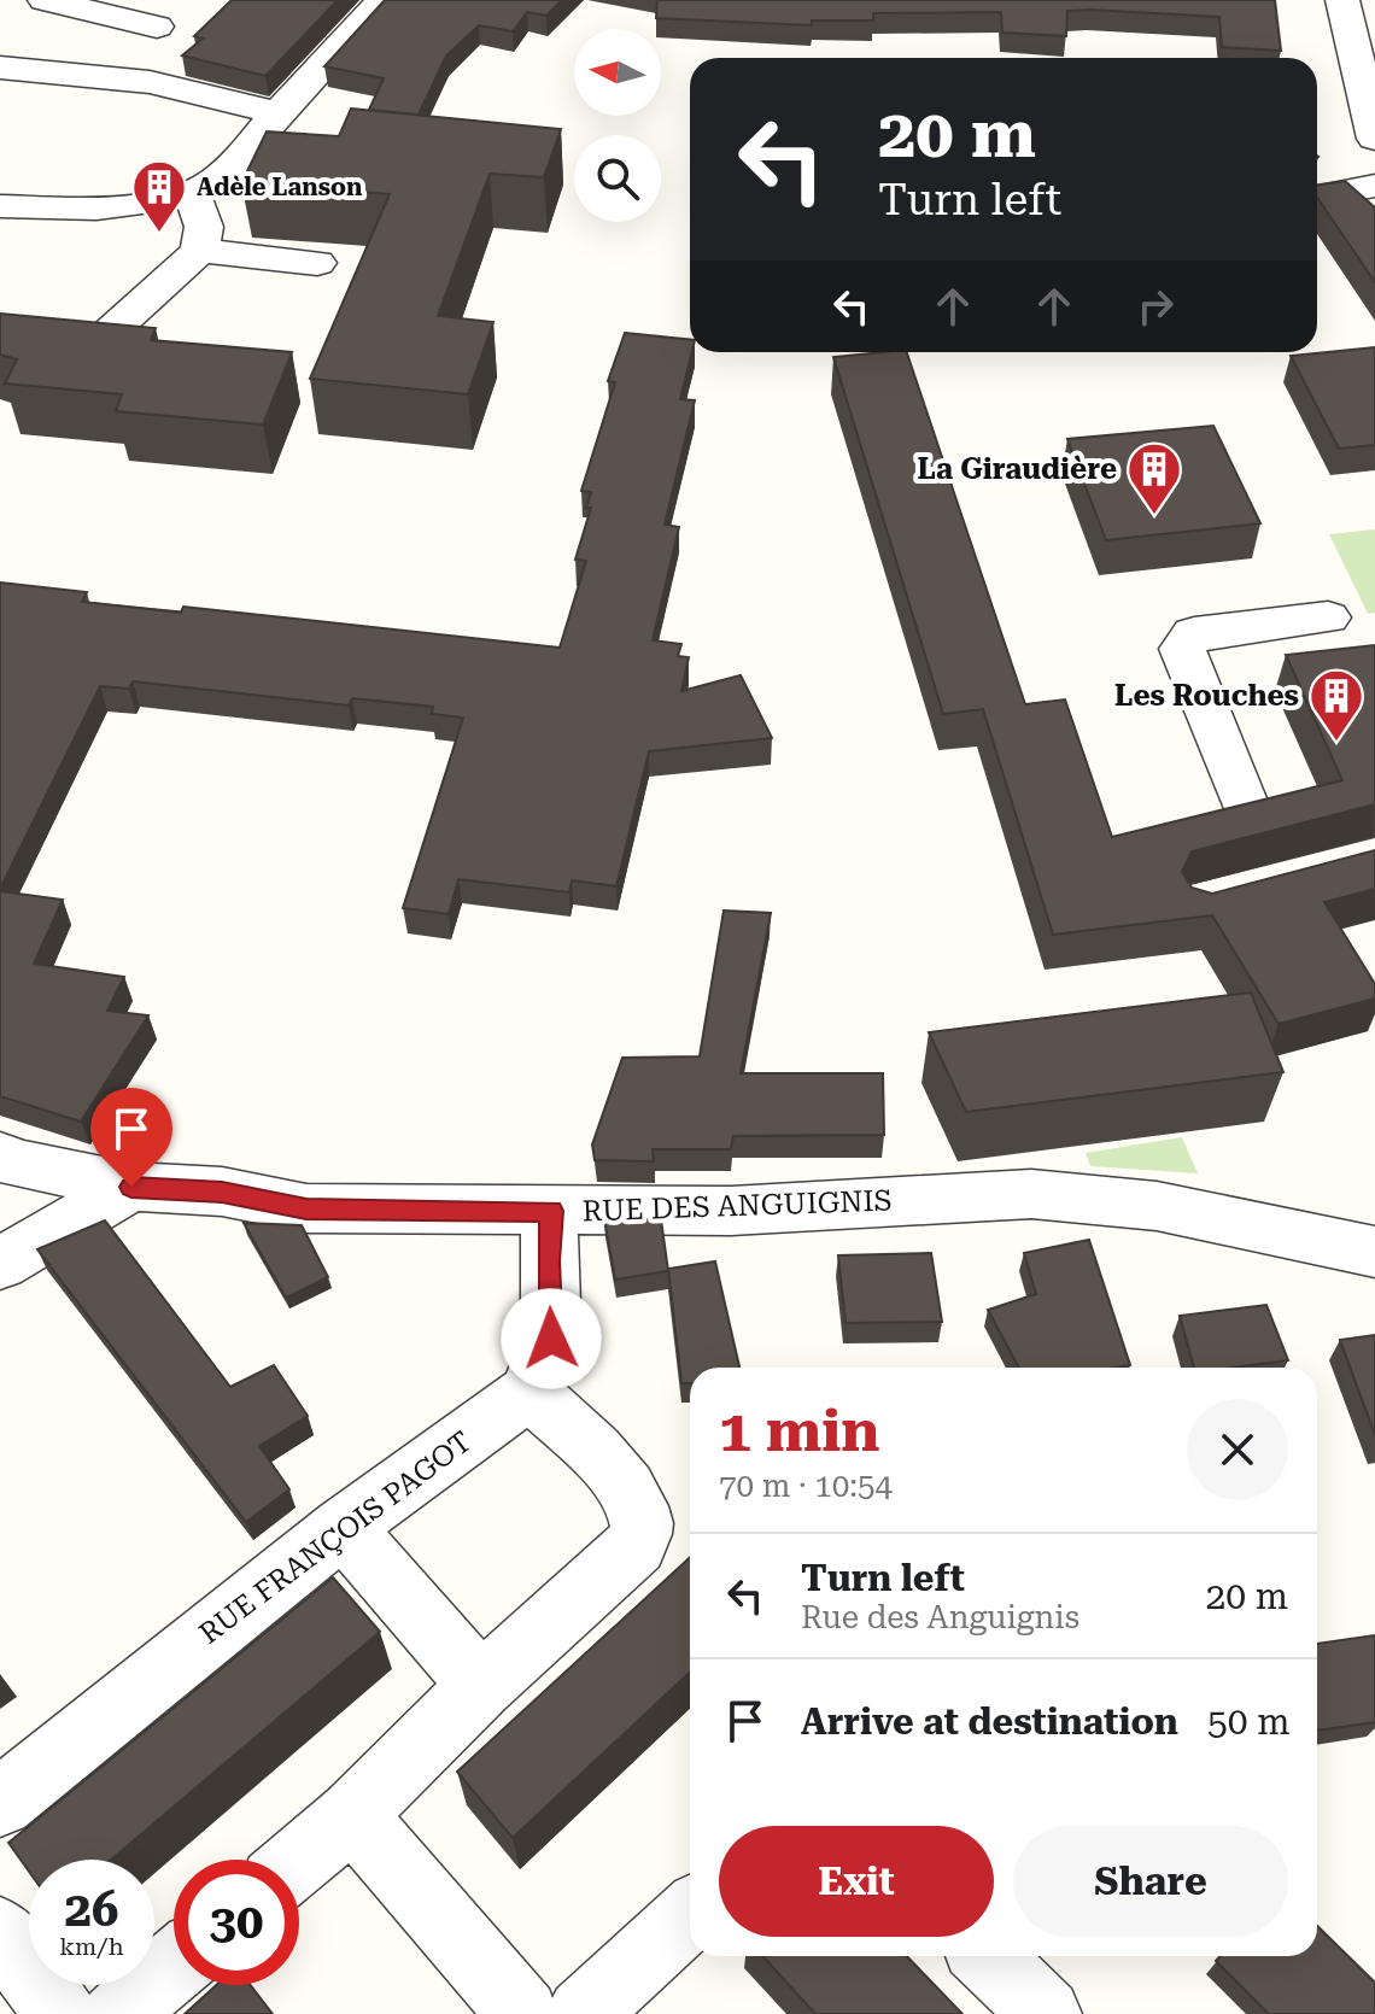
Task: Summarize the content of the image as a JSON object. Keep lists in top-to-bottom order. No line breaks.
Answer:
{"streets":{"street":["RUE DES ANGUIGNIS","RUE FRANÇOIS PAGOT"]},"places":{"building":["Adèle Lanson","La Giraudière","Les Rouches"]},"north":"left","page":{"turn":["20 m","Turn left"],"heading":["1 min","70 m · 10:54"],"list":[{"name":"Turn left","note":"Rue des Anguignis","value":"20 m"},{"name":"Arrive at destination","value":"50 m"}],"buttons":["Exit","Share"],"speed":"26 km/h","limit":"30"}}
